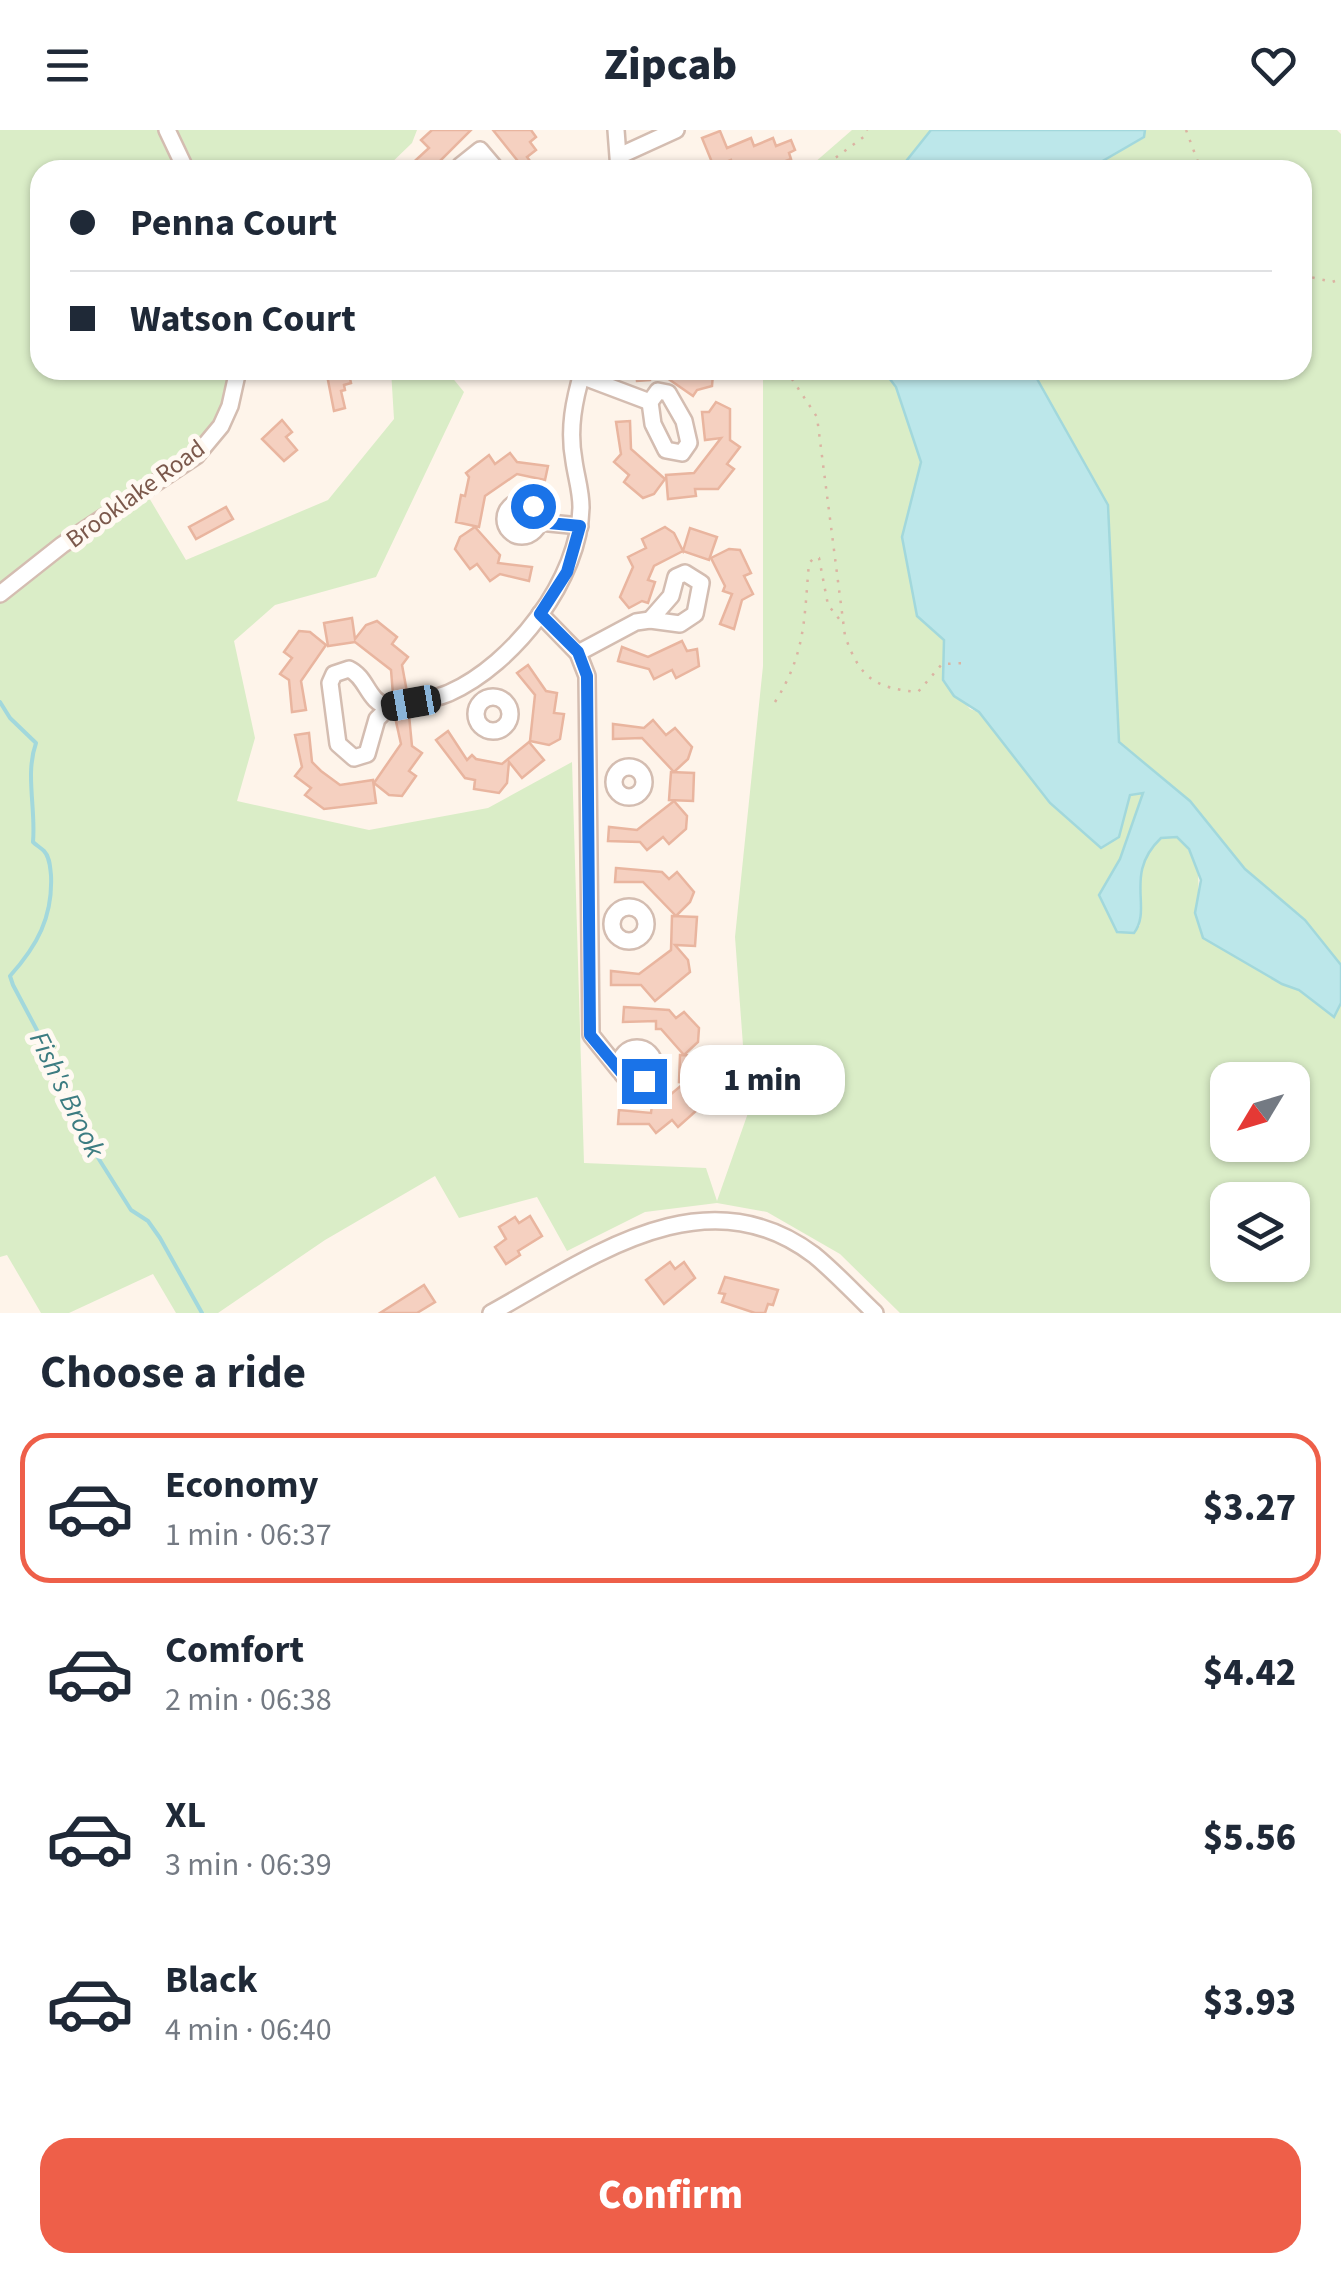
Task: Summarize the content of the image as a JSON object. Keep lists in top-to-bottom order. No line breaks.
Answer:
{"streets":{"street":["Brooklake Road"]},"water":["Fish's Brook"],"north":"bottom left","page":{"header":"Zipcab","banner":["Penna Court","Watson Court"],"bubble":"1 min","heading":"Choose a ride","list":[{"name":"Economy","note":"1 min · 06:37","value":"$3.27"},{"name":"Comfort","note":"2 min · 06:38","value":"$4.42"},{"name":"XL","note":"3 min · 06:39","value":"$5.56"},{"name":"Black","note":"4 min · 06:40","value":"$3.93"}],"buttons":"Confirm"}}
